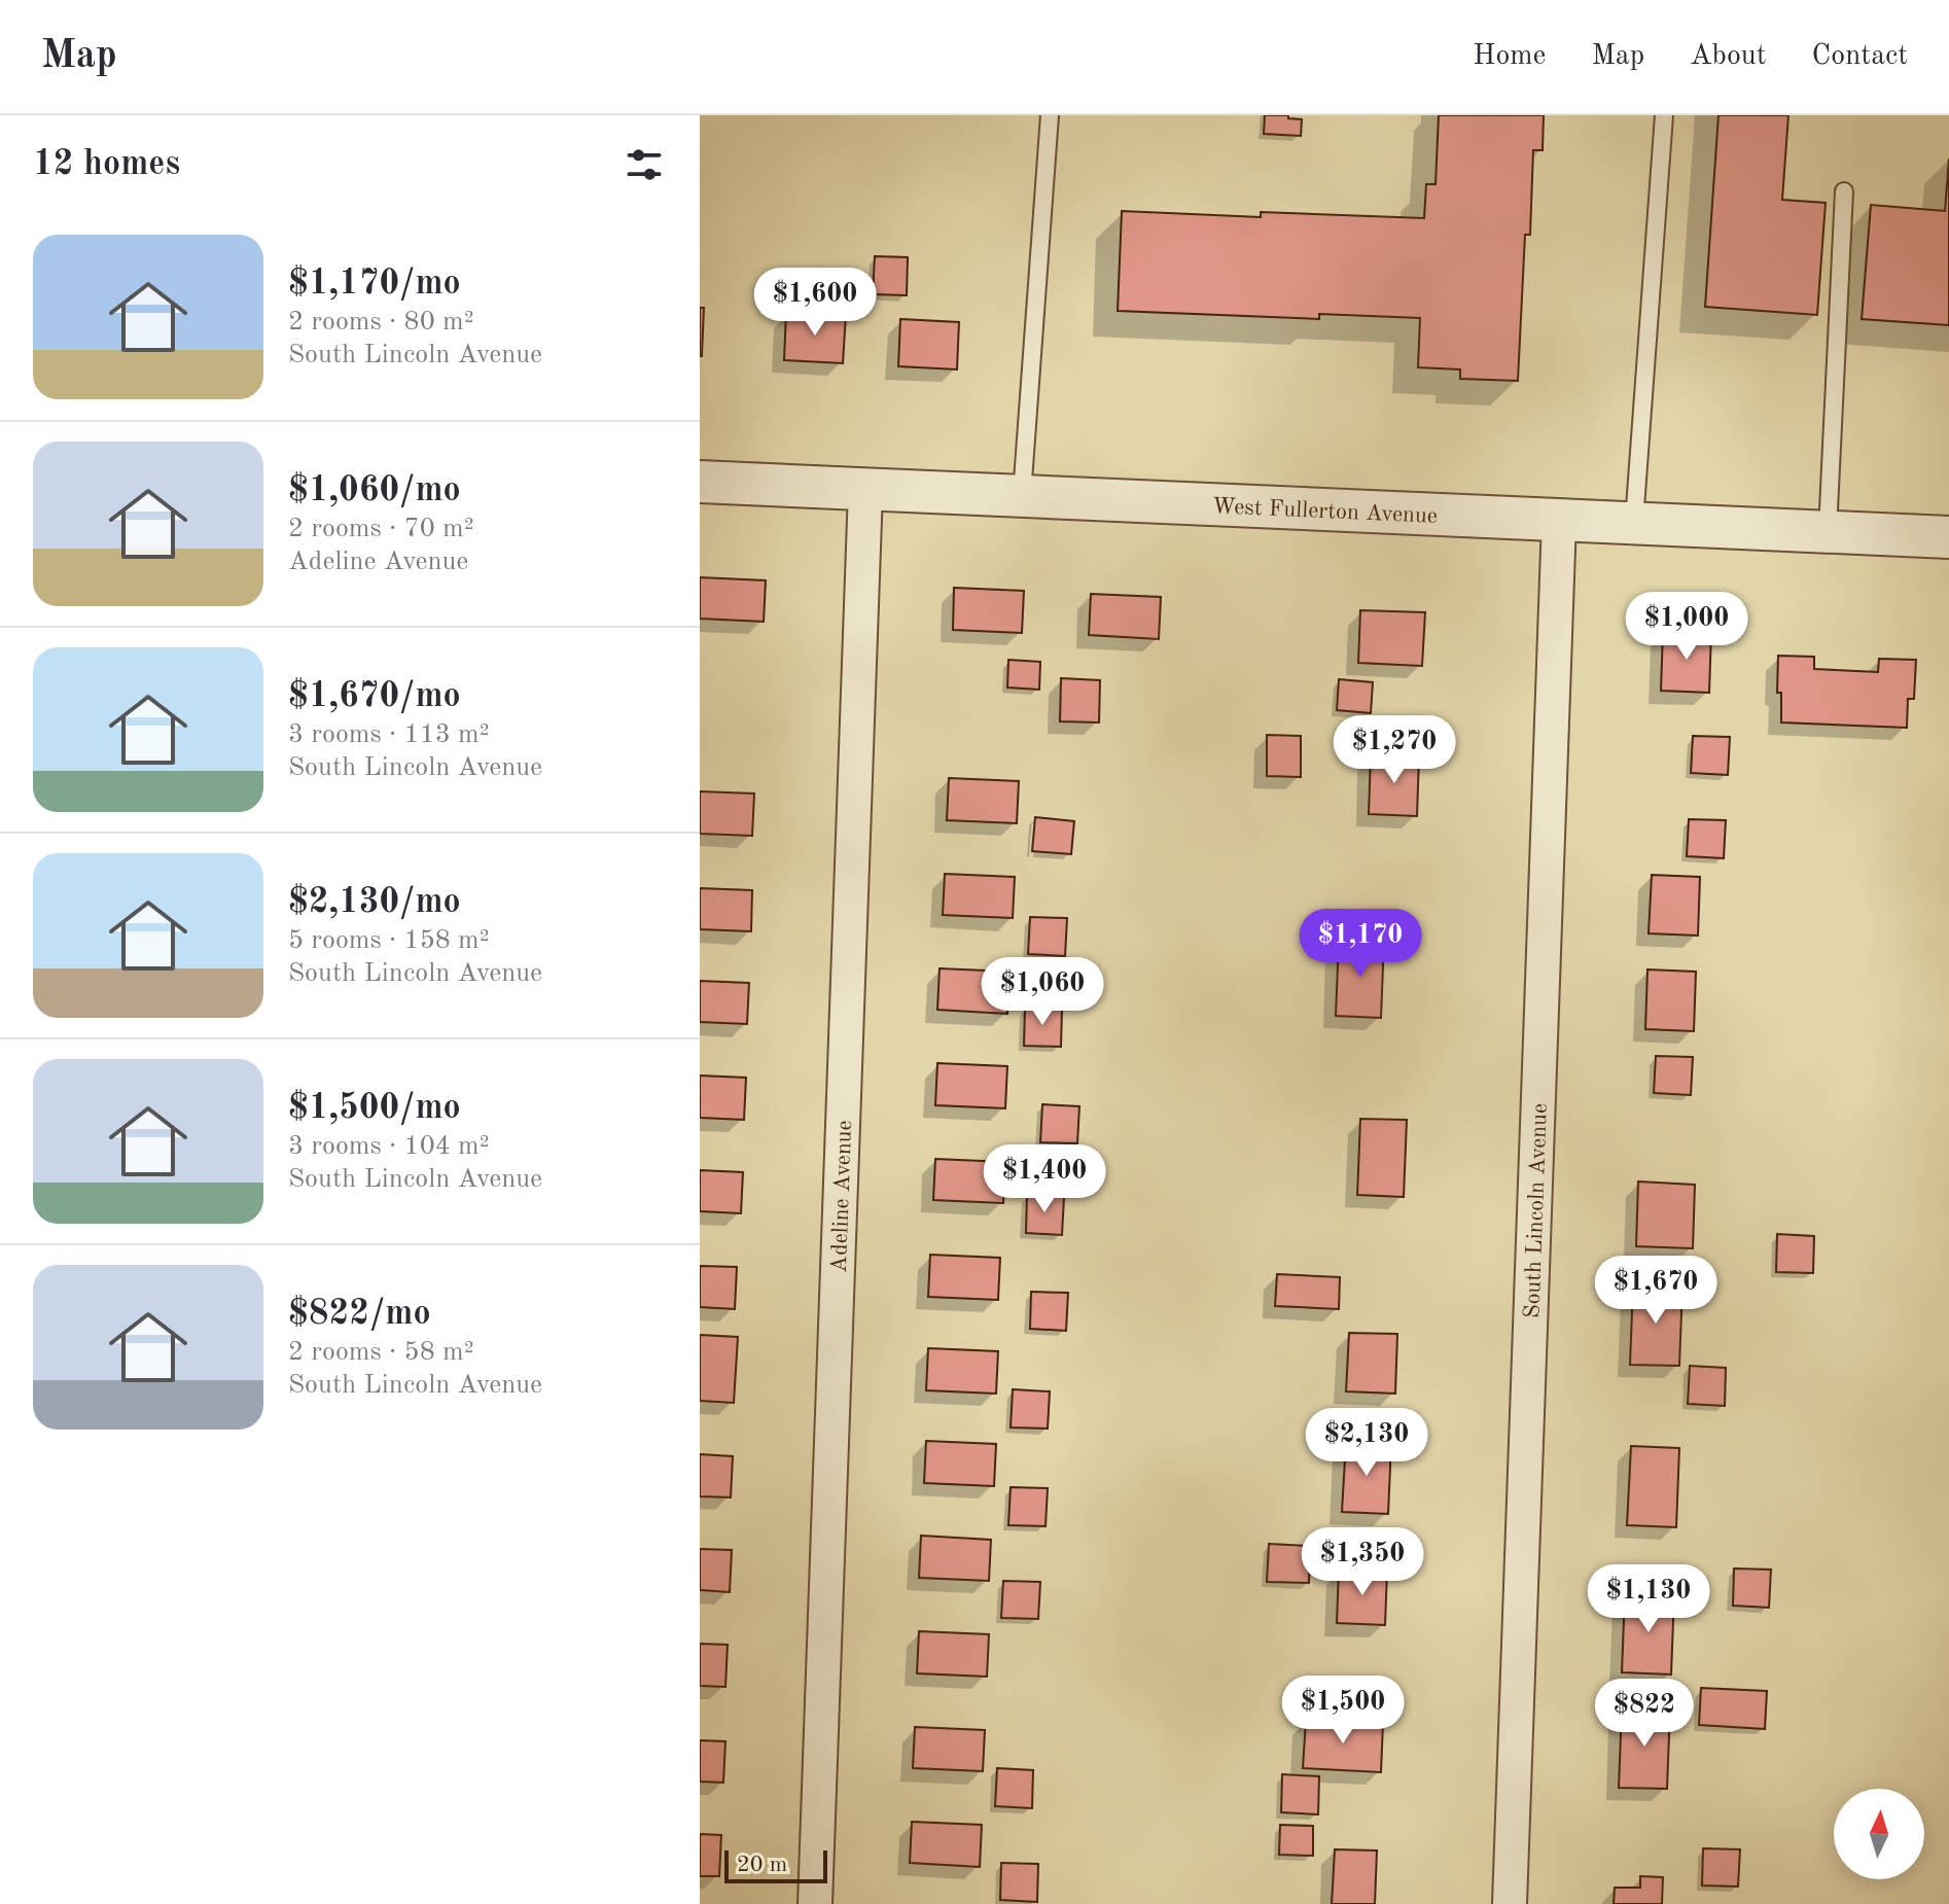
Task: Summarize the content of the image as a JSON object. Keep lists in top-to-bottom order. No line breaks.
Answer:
{"streets":{"street":["West Fullerton Avenue","Adeline Avenue","South Lincoln Avenue"]},"crossings":[["West Fullerton Avenue","Adeline Avenue"],["West Fullerton Avenue","South Lincoln Avenue"]],"scale_bar":"20 m","north":"top","page":{"header":"Map","nav":["Home","Map","About","Contact"],"heading":"12 homes","list":[{"name":"$1,170/mo","note":"2 rooms · 80 m² · South Lincoln Avenue"},{"name":"$1,060/mo","note":"2 rooms · 70 m² · Adeline Avenue"},{"name":"$1,670/mo","note":"3 rooms · 113 m² · South Lincoln Avenue"},{"name":"$2,130/mo","note":"5 rooms · 158 m² · South Lincoln Avenue"},{"name":"$1,500/mo","note":"3 rooms · 104 m² · South Lincoln Avenue"},{"name":"$822/mo","note":"2 rooms · 58 m² · South Lincoln Avenue"}],"price":["$1,600","$1,000","$1,270","$1,170","$1,060","$1,400","$1,670","$2,130","$1,350","$1,130","$1,500","$822"],"scale":"20 m"}}
